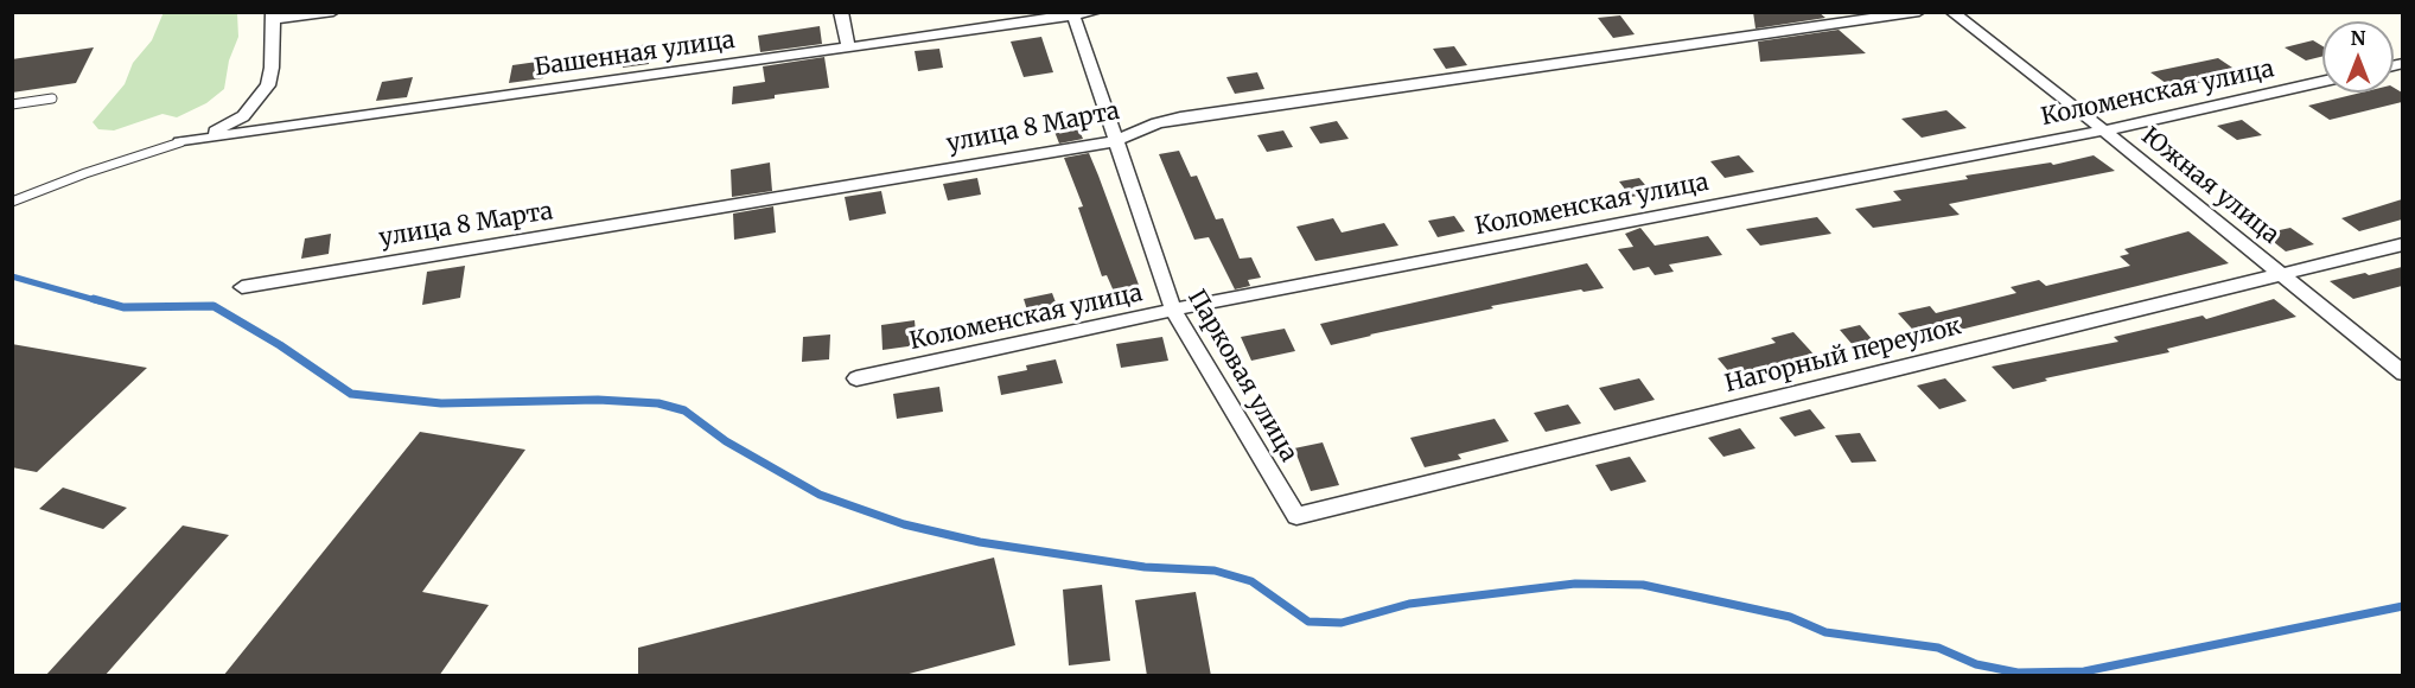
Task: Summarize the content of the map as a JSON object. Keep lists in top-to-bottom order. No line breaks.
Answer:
{"streets":{"street":["Башенная улица","Коломенская улица","улица 8 Марта","Южная улица","Нагорный переулок","Парковая улица"]},"crossings":[["Башенная улица","Парковая улица"],["Коломенская улица","Южная улица"],["Коломенская улица","Парковая улица"],["улица 8 Марта","Парковая улица"],["Южная улица","Нагорный переулок"],["Нагорный переулок","Парковая улица"]],"north":"top"}
